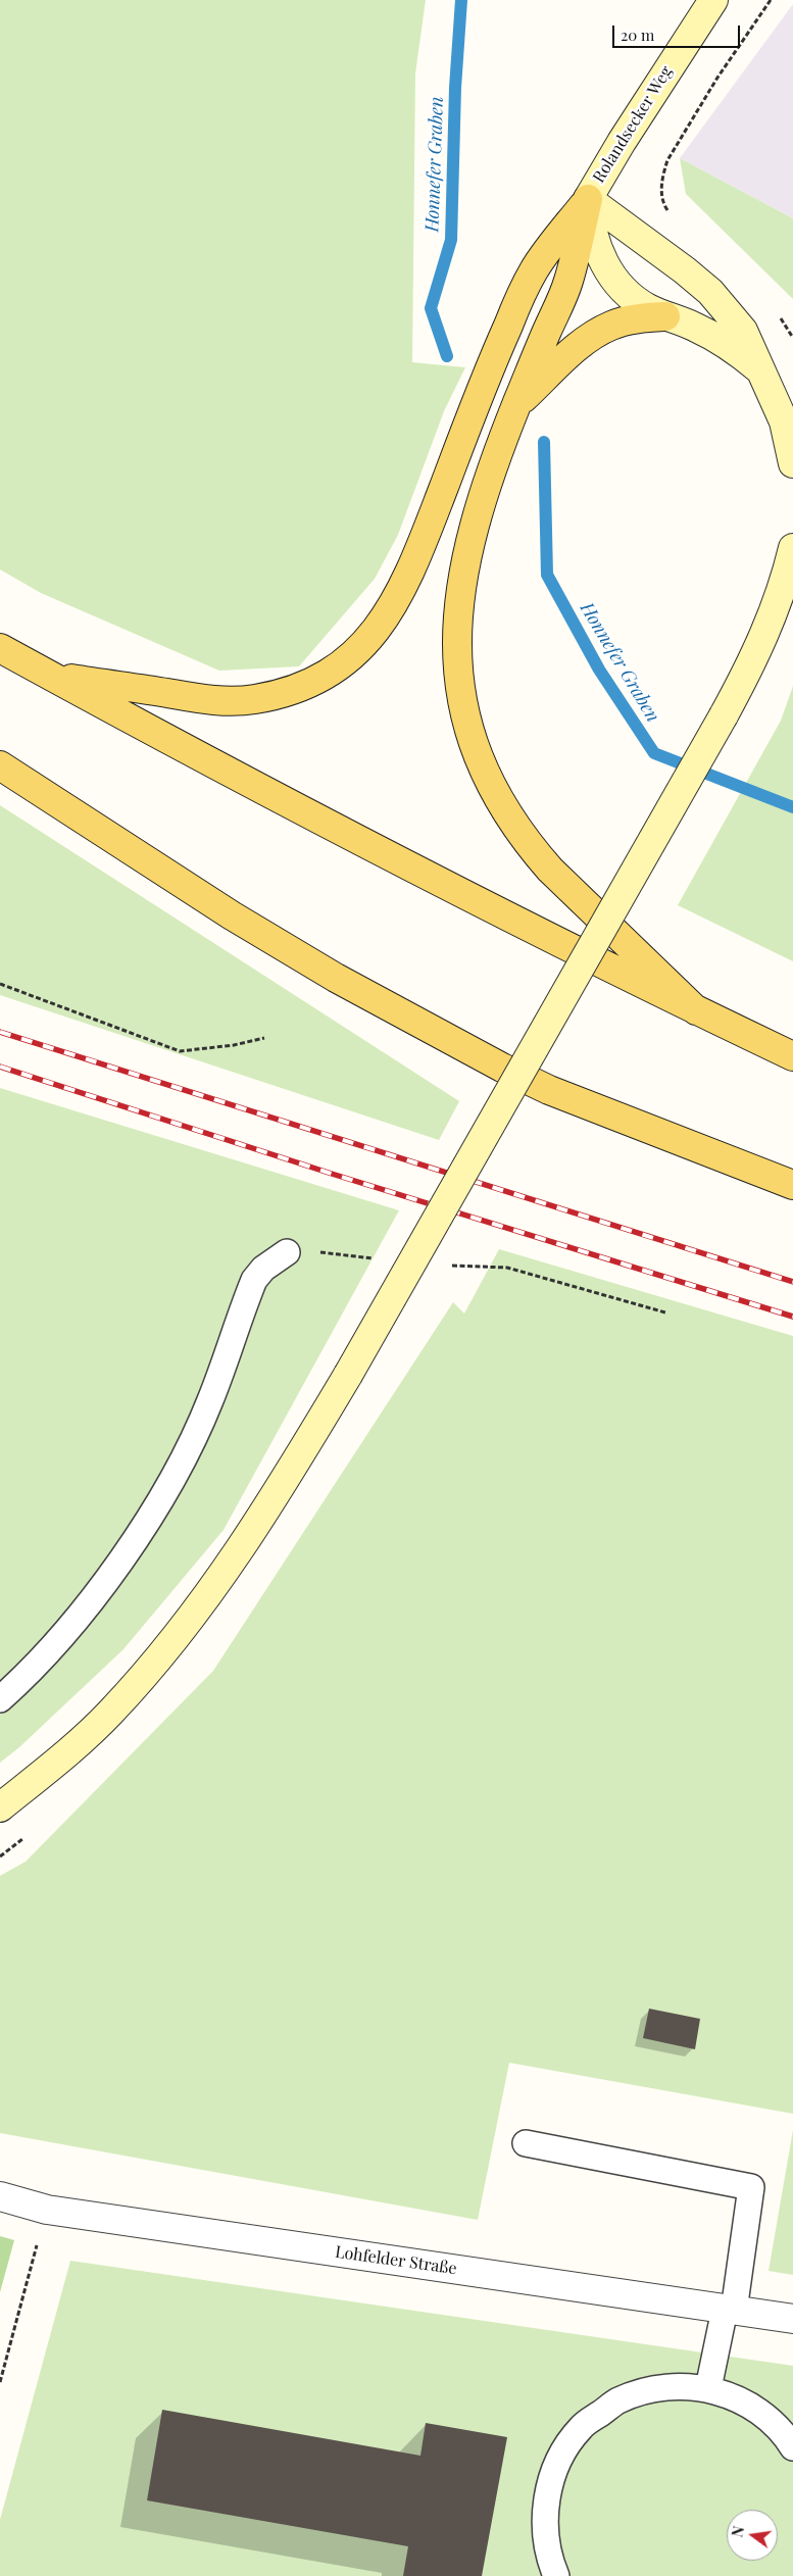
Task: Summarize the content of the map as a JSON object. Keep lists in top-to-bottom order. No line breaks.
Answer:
{"streets":{"street":["Rolandsecker Weg","Lohfelder Straße"]},"water":["Honnefer Graben"],"scale_bar":"20 m","north":"left"}
